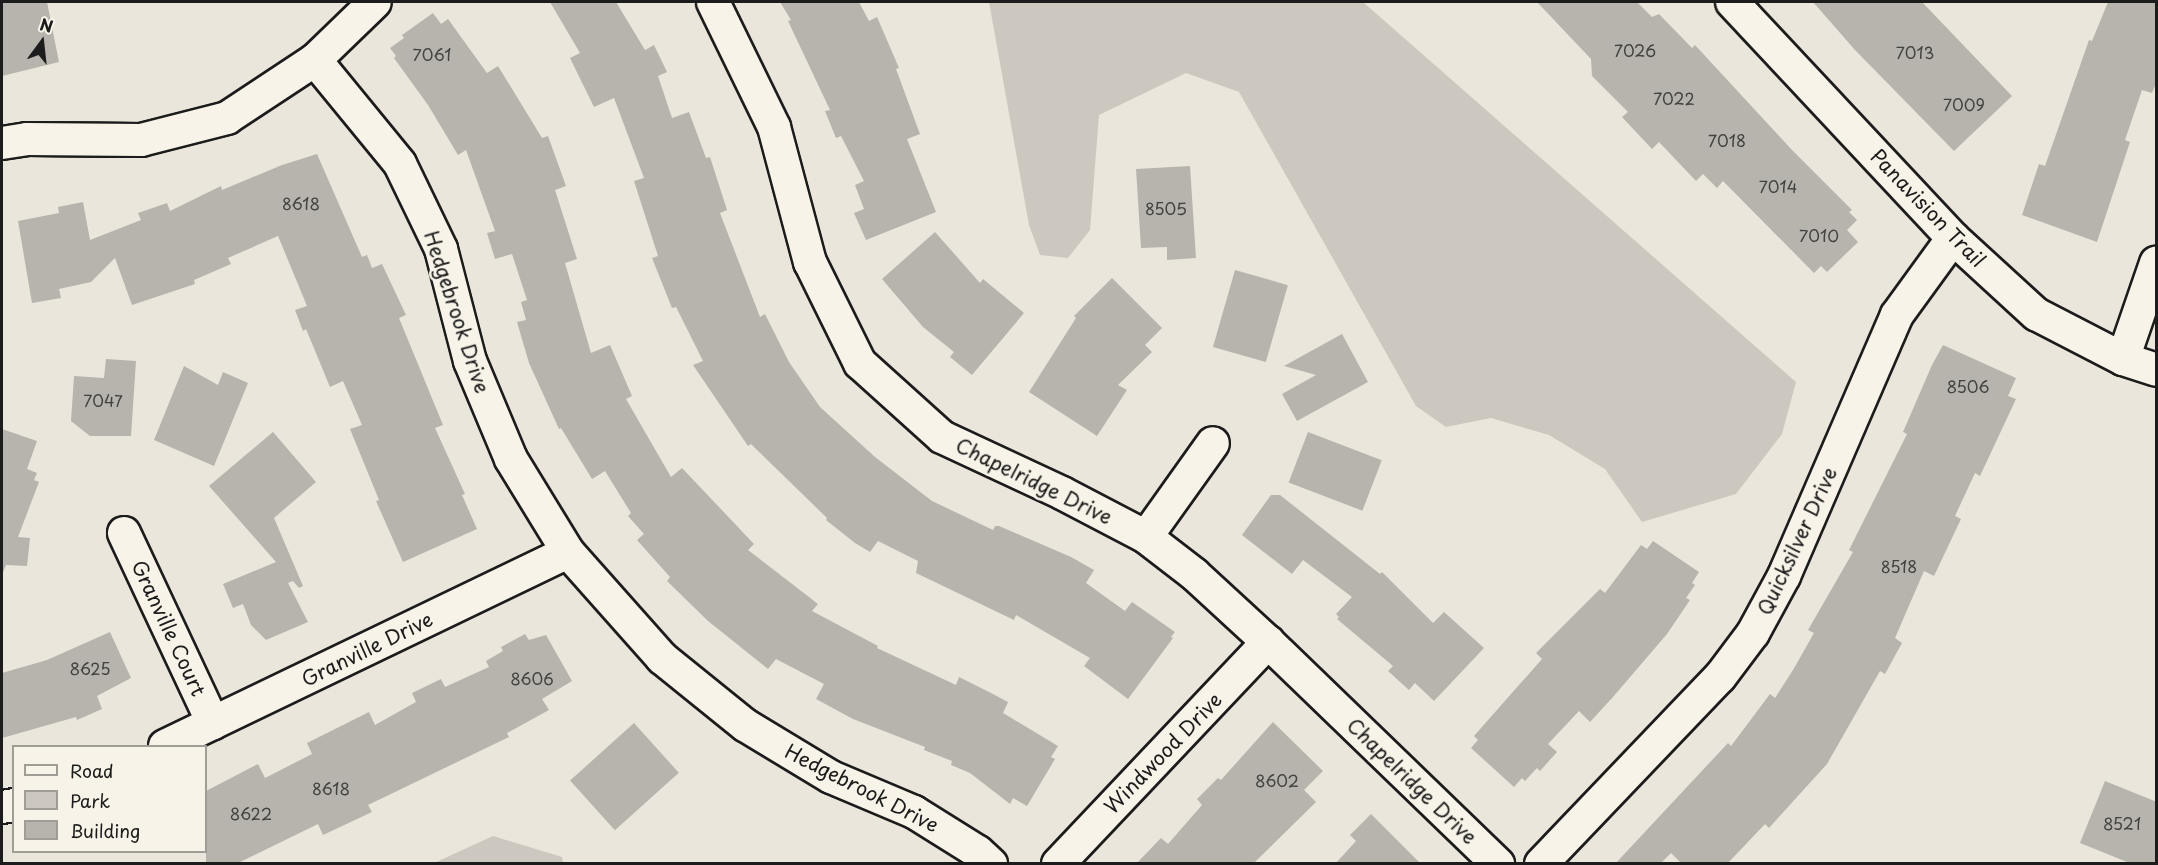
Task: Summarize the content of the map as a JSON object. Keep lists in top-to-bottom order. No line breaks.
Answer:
{"streets":{"street":["Panavision Trail","Hedgebrook Drive","Chapelridge Drive","Quicksilver Drive","Granville Court","Granville Drive","Windwood Drive"]},"crossings":[["Panavision Trail","Quicksilver Drive"],["Hedgebrook Drive","Granville Drive"],["Chapelridge Drive","Windwood Drive"],["Granville Court","Granville Drive"]],"house_numbers":["7026","7013","7061","7022","7009","7018","7014","8618","8505","7010","8506","7047","8518","8625","8606","8602","8618","8622","8521"],"legend":["Road","Park","Building"],"north":"top"}
